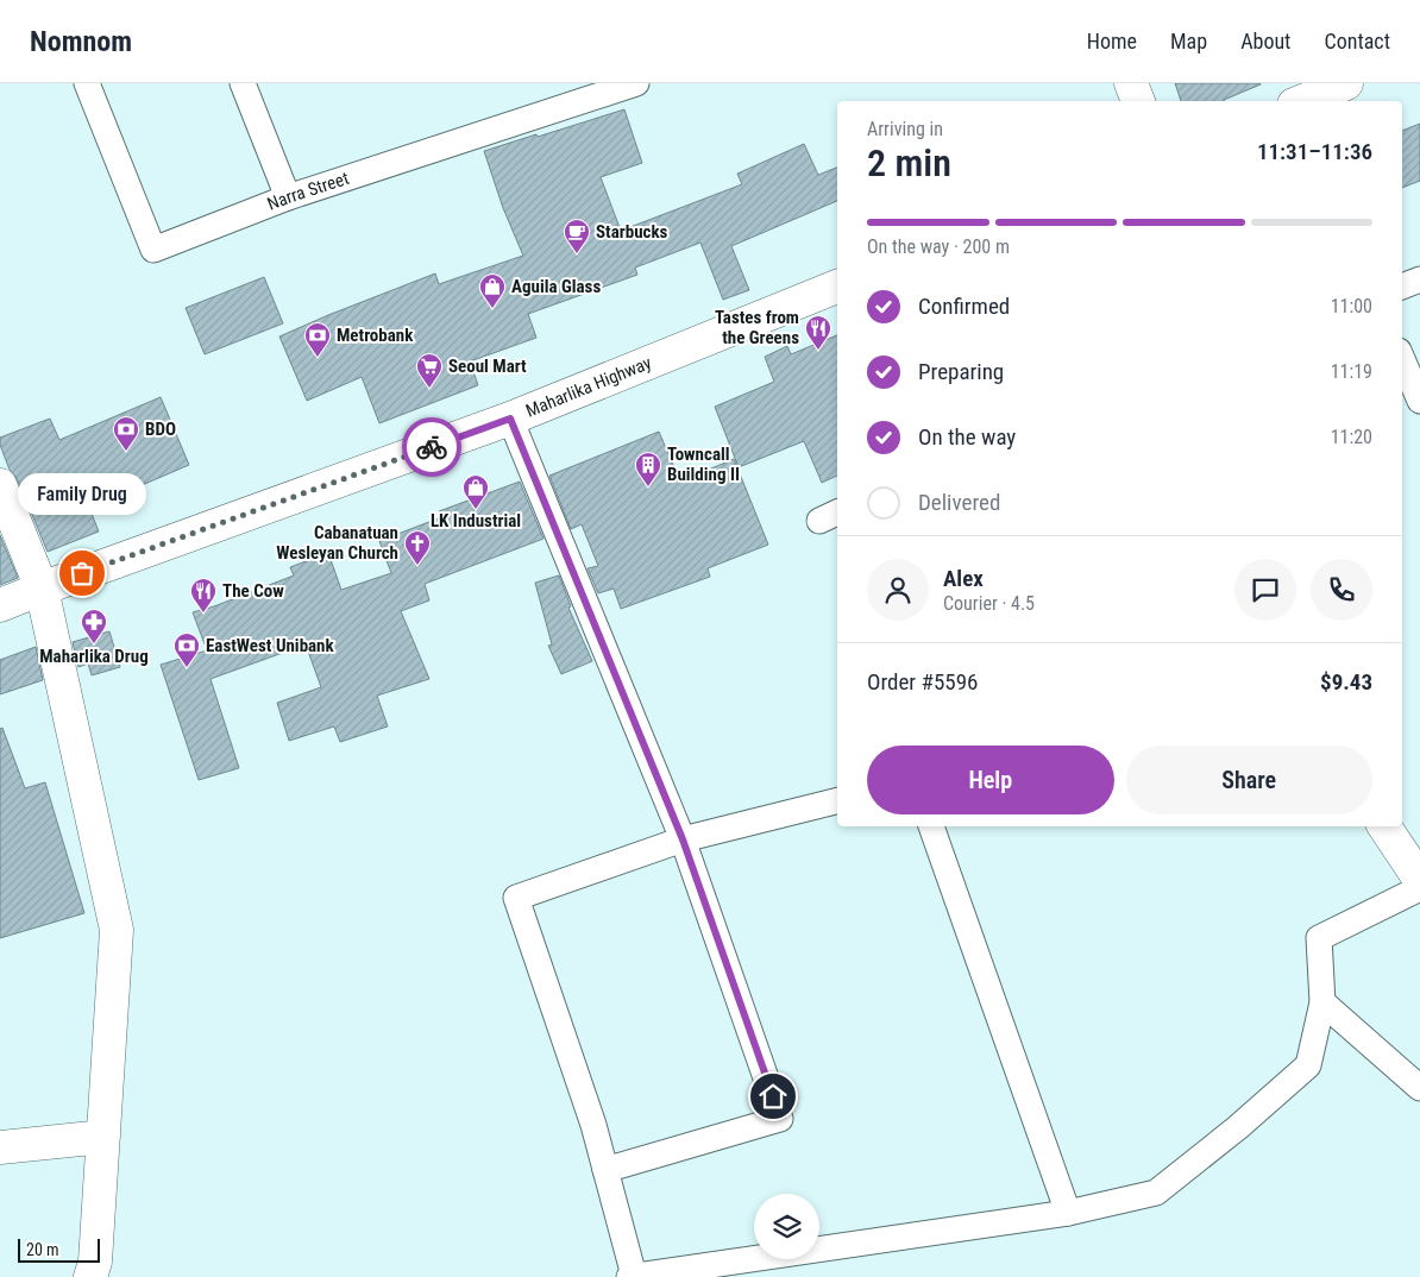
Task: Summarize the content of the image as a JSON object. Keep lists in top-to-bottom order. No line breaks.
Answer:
{"streets":{"street":["Narra Street","Maharlika Highway"]},"places":{"cafe":["Starbucks"],"shop":["Aguila Glass","LK Industrial"],"restaurant":["Tastes from the Greens","The Cow"],"bank":["Metrobank","BDO","EastWest Unibank"],"supermarket":["Seoul Mart"],"building":["Towncall Building II"],"church":["Cabanatuan Wesleyan Church"],"other":["Family Drug"],"pharmacy":["Maharlika Drug"]},"scale_bar":"20 m","page":{"header":"Nomnom","nav":["Home","Map","About","Contact"],"heading":["2 min","Arriving in","11:31–11:36"],"panel":["Alex","Courier · 4.5","Order #5596","$9.43"],"bar":"On the way · 200 m","list":[["Confirmed","11:00"],["Preparing","11:19"],["On the way","11:20"],"Delivered"],"bubble":"Family Drug","buttons":["Help","Share"],"scale":"20 m"}}
